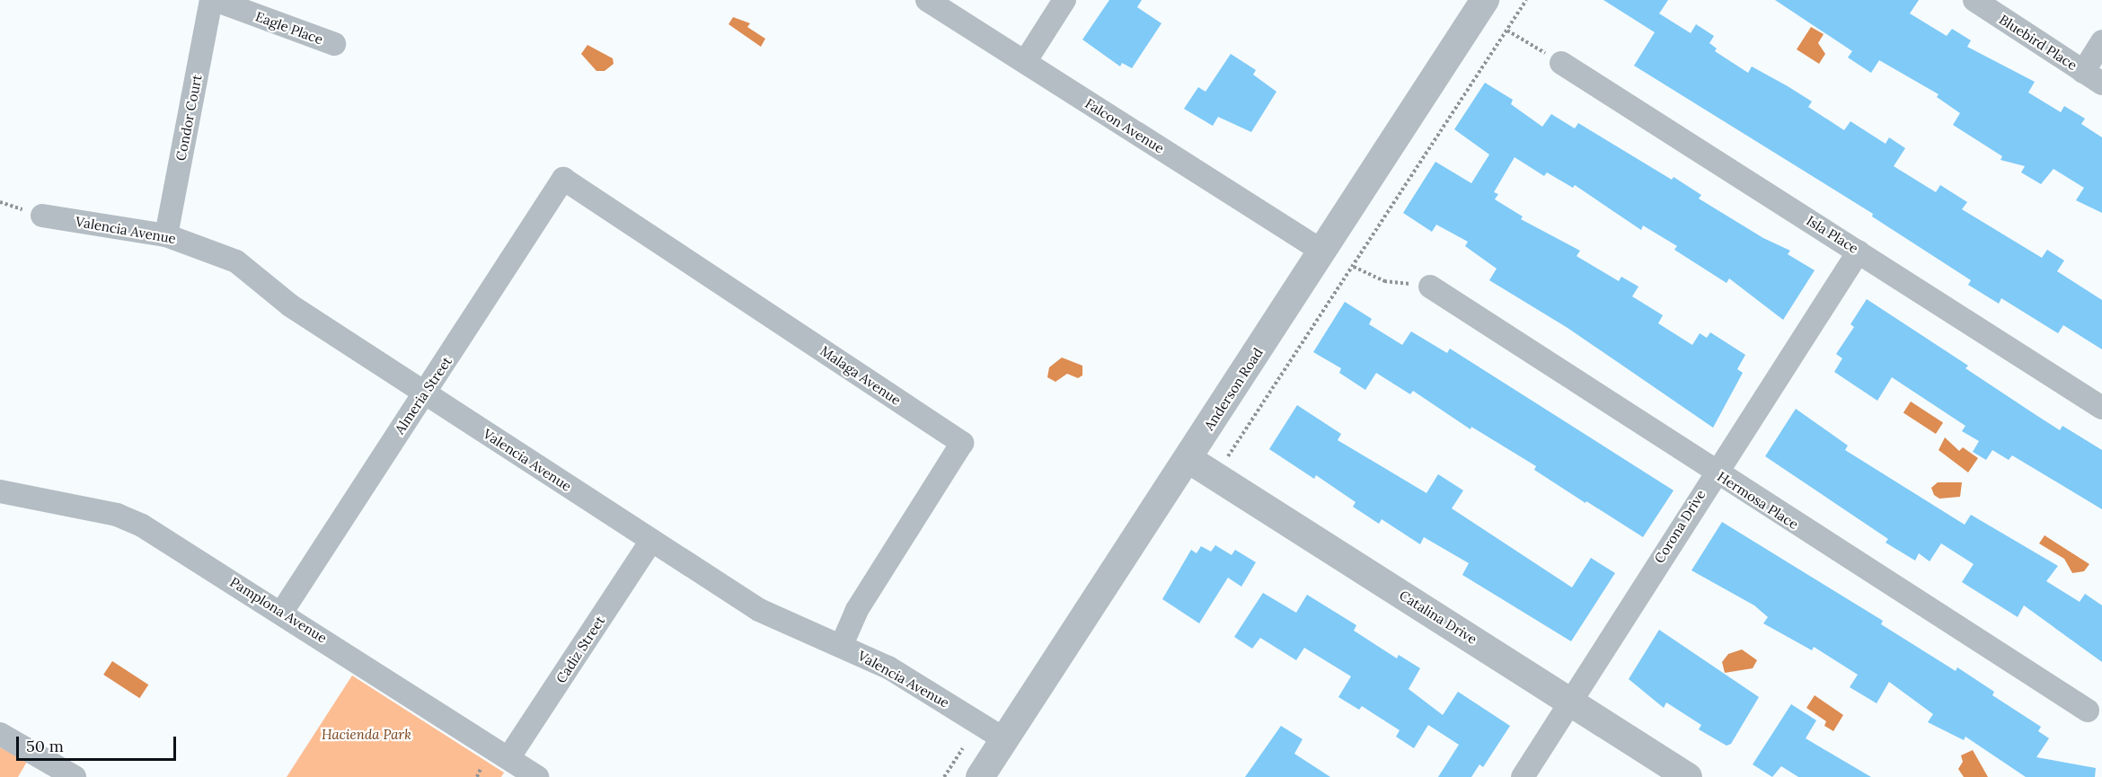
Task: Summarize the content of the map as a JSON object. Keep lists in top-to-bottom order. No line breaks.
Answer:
{"streets":{"street":["Eagle Place","Bluebird Place","Condor Court","Falcon Avenue","Valencia Avenue","Isla Place","Malaga Avenue","Anderson Road","Almeria Street","Hermosa Place","Corona Drive","Pamplona Avenue","Catalina Drive","Cadiz Street"]},"crossings":[["Eagle Place","Condor Court"],["Condor Court","Valencia Avenue"],["Falcon Avenue","Anderson Road"],["Valencia Avenue","Malaga Avenue"],["Valencia Avenue","Anderson Road"],["Valencia Avenue","Almeria Street"],["Valencia Avenue","Cadiz Street"],["Isla Place","Corona Drive"],["Malaga Avenue","Almeria Street"],["Anderson Road","Catalina Drive"],["Almeria Street","Pamplona Avenue"],["Hermosa Place","Corona Drive"],["Corona Drive","Catalina Drive"],["Pamplona Avenue","Cadiz Street"]],"parks":["Hacienda Park"],"scale_bar":"50 m"}
